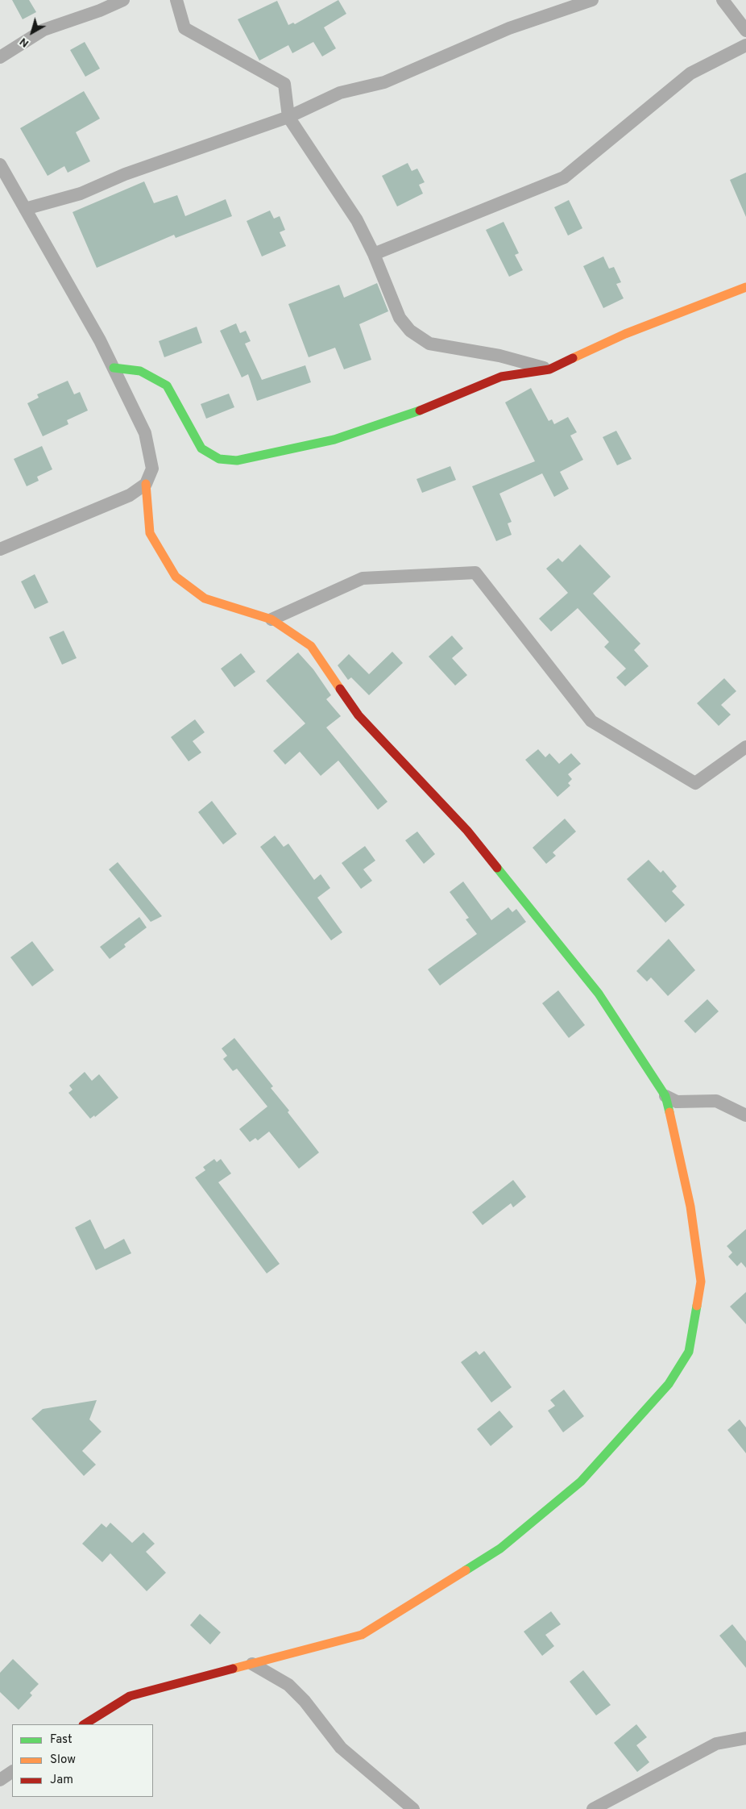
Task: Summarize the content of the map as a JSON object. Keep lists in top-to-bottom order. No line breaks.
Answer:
{"legend":["Fast","Slow","Jam"],"north":"bottom left"}
